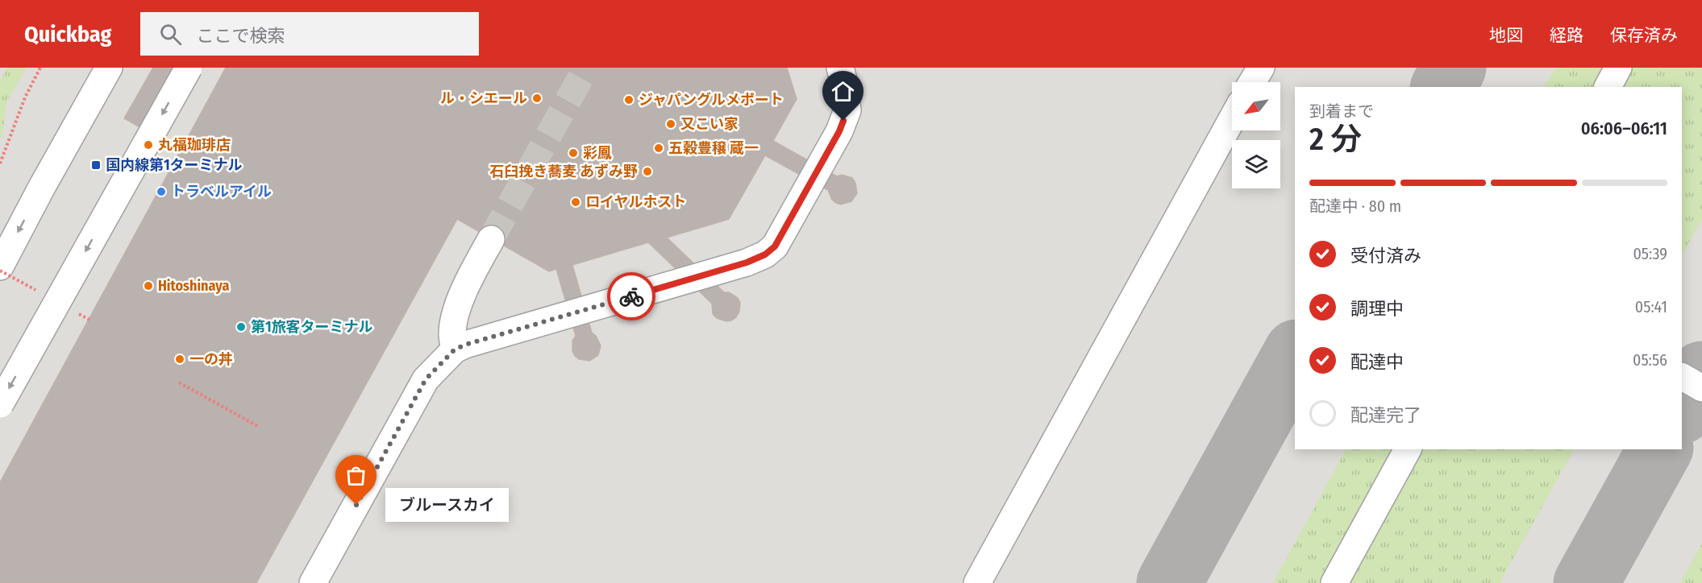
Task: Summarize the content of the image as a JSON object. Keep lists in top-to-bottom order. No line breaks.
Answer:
{"places":{"other":["ル・シエール","ジャパングルメポート","又こい家","丸福珈琲店","五穀豊穣 蔵一","彩鳳","石臼挽き蕎麦 あずみ野","トラベルアイル","ロイヤルホスト","Hitoshinaya","第1旅客ターミナル","一の丼","ブルースカイ"],"transit":["国内線第1ターミナル"]},"north":"bottom left","page":{"header":"Quickbag","search":"ここで検索","nav":["地図","経路","保存済み"],"heading":["2 分","到着まで","06:06–06:11"],"bar":"配達中 · 80 m","list":[["受付済み","05:39"],["調理中","05:41"],["配達中","05:56"],"配達完了"],"bubble":"ブルースカイ"}}
